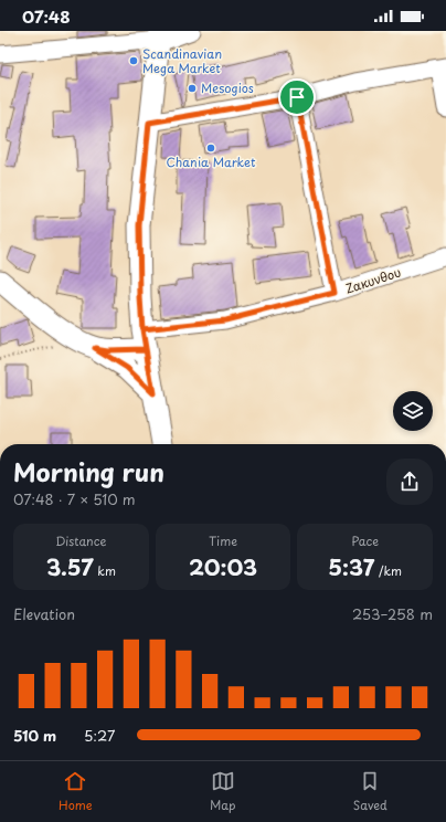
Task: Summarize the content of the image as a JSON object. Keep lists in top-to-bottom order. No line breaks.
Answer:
{"streets":{"street":["Ζακυνθου"]},"places":["Scandinavian Mega Market","Mesogios","Chania Market"],"page":{"status":"07:48","heading":["Morning run","07:48 · 7 × 510 m"],"stats":[["Distance","3.57 km"],["Time","20:03"],["Pace","5:37 /km"]],"chart":["Elevation","253–258 m"],"list":[{"name":"510 m","note":"5:27"}],"tabs":["Home","Map","Saved"]}}
